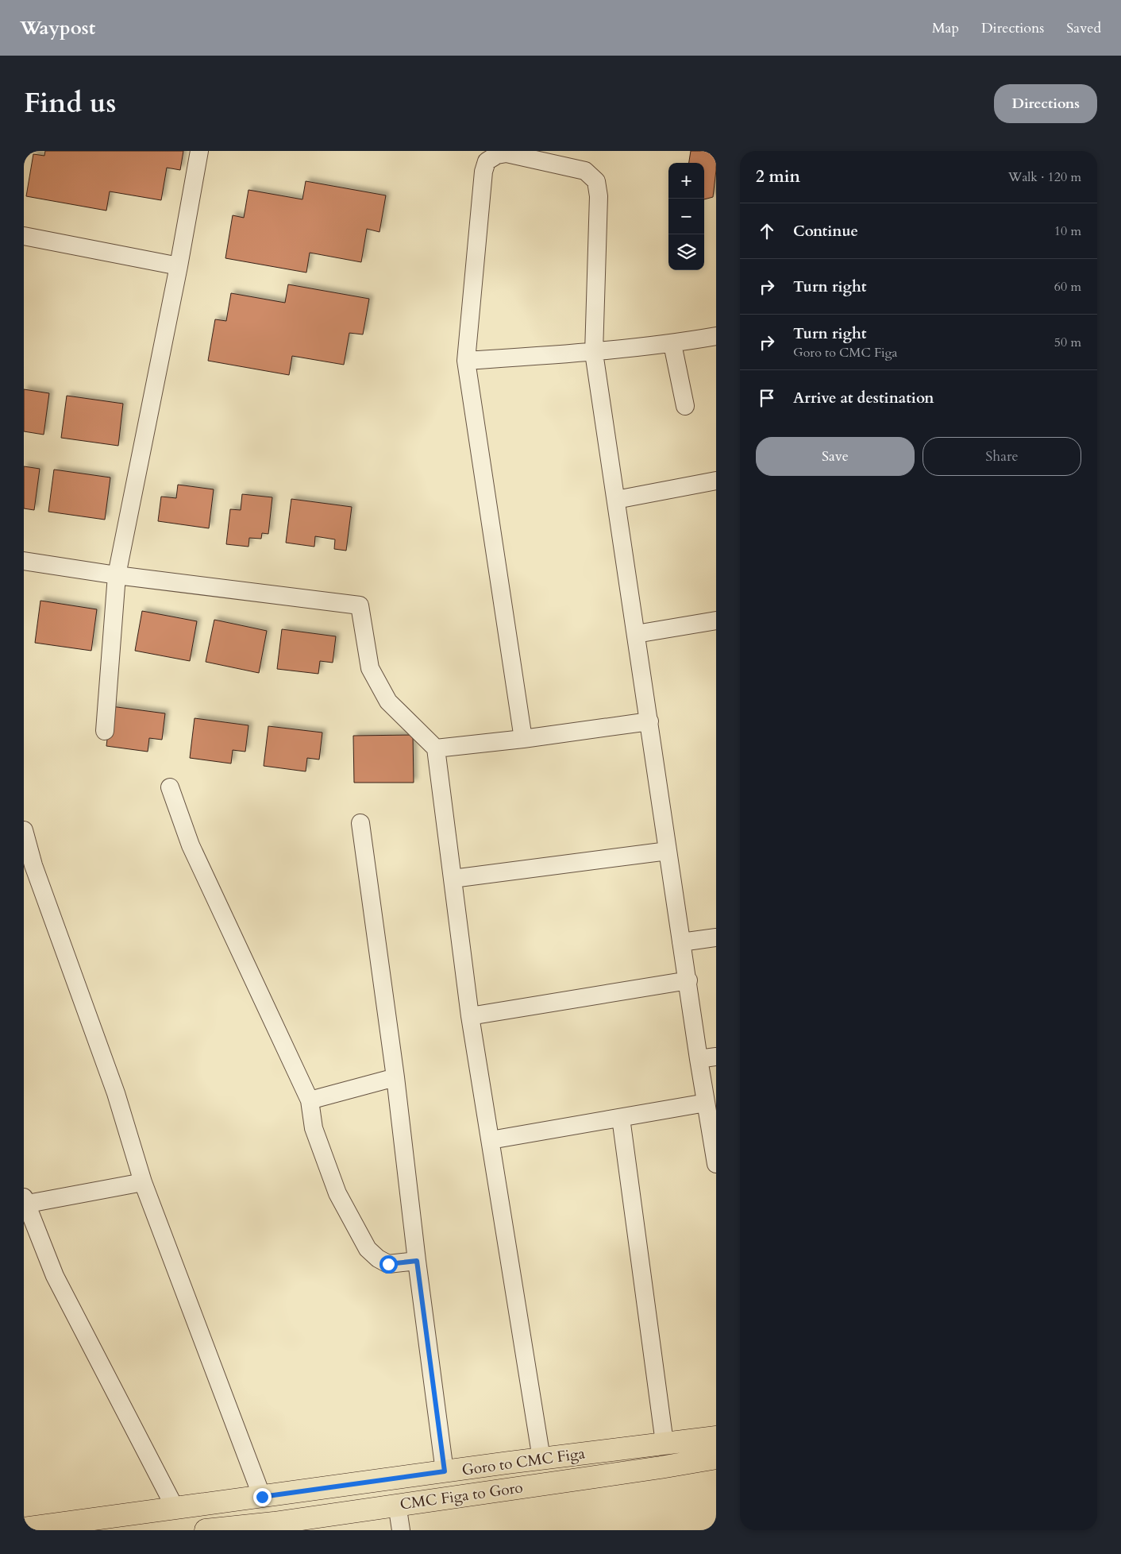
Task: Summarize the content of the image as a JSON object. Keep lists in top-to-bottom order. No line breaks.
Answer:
{"streets":{"main road":["Goro to CMC Figa","CMC Figa to Goro"]},"page":{"header":"Waypost","nav":["Map","Directions","Saved"],"title":"Find us","buttons":["Directions",["Save","Share"]],"heading":["2 min","Walk · 120 m"],"map_buttons":["+","−"],"list":[["Continue","10 m"],["Turn right","60 m"],["Turn right","Goro to CMC Figa","50 m"],"Arrive at destination"]}}
